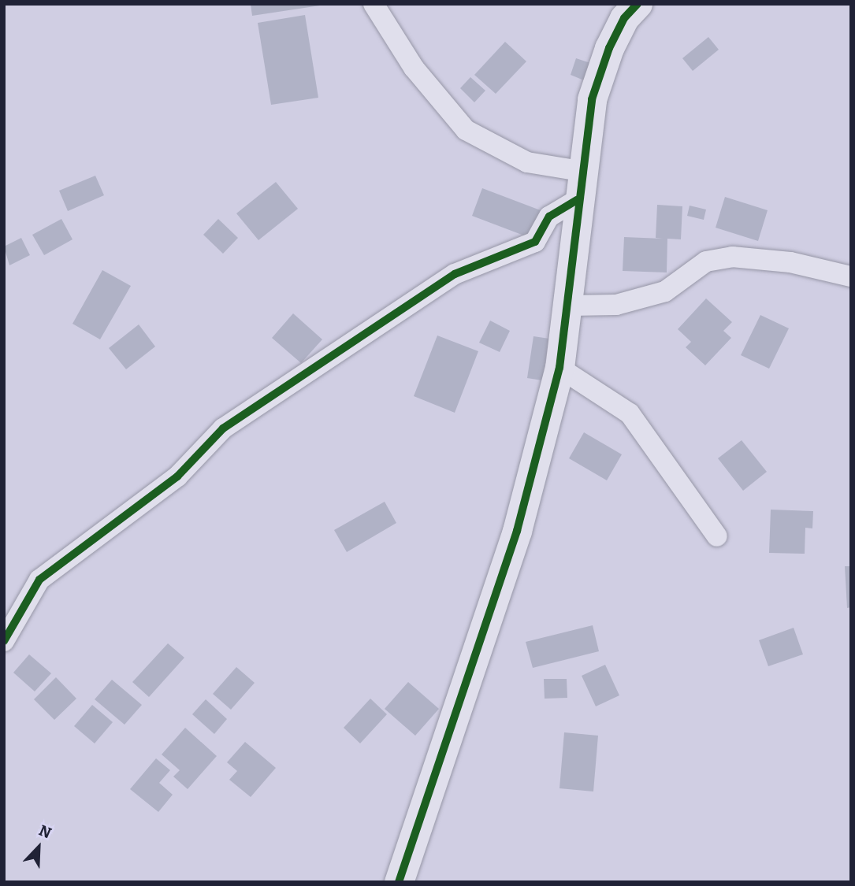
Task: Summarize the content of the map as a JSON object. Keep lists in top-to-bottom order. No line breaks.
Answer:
{"north":"top right"}
